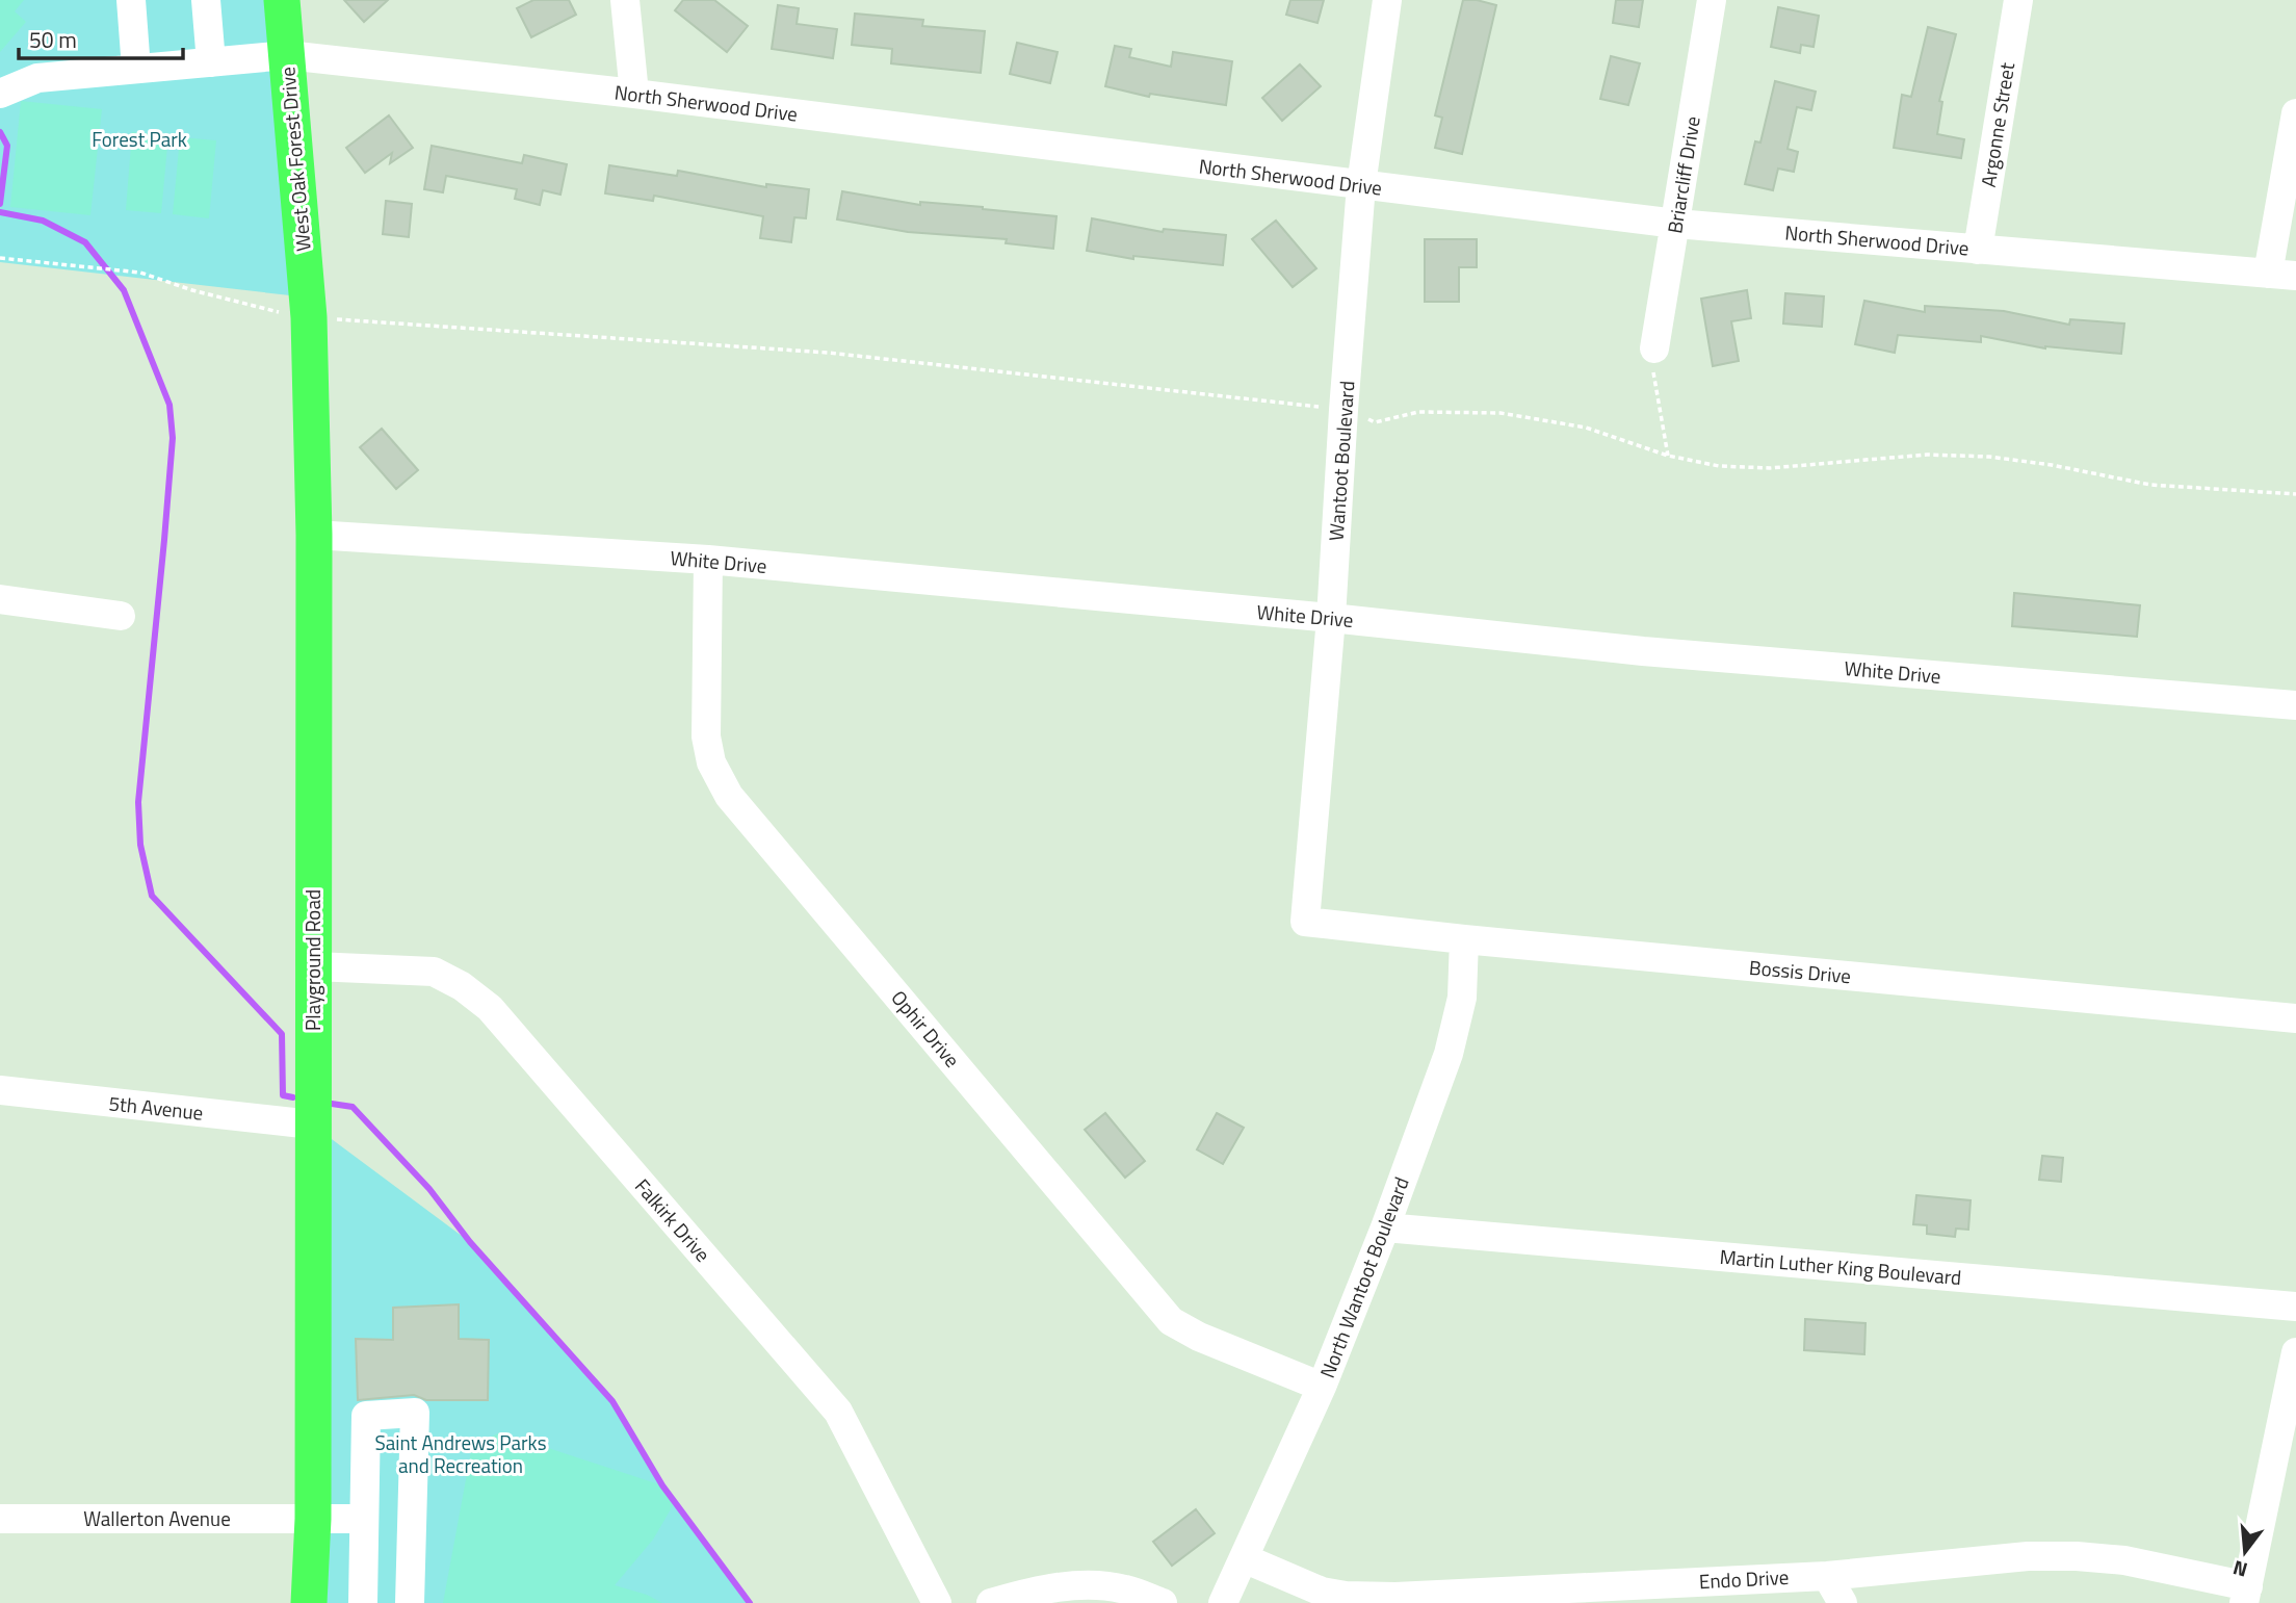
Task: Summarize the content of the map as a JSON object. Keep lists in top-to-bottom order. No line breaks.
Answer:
{"streets":{"main road":["West Oak Forest Drive","Playground Road"],"street":["North Sherwood Drive","Argonne Street","Briarcliff Drive","Wantoot Boulevard","White Drive","Bossis Drive","Ophir Drive","5th Avenue","Falkirk Drive","Martin Luther King Boulevard","North Wantoot Boulevard","Wallerton Avenue","Endo Drive"]},"crossings":[["North Sherwood Drive","Argonne Street"],["North Sherwood Drive","West Oak Forest Drive"],["North Sherwood Drive","Briarcliff Drive"],["North Sherwood Drive","Wantoot Boulevard"],["West Oak Forest Drive","Playground Road"],["Wantoot Boulevard","White Drive"],["Wantoot Boulevard","Bossis Drive"],["White Drive","Playground Road"],["White Drive","Ophir Drive"],["Playground Road","5th Avenue"],["Playground Road","Falkirk Drive"],["Playground Road","Wallerton Avenue"],["Bossis Drive","North Wantoot Boulevard"],["Ophir Drive","North Wantoot Boulevard"],["Martin Luther King Boulevard","North Wantoot Boulevard"],["North Wantoot Boulevard","Endo Drive"]],"parks":["Forest Park","Saint Andrews Parks and Recreation"],"scale_bar":"50 m","north":"bottom"}
